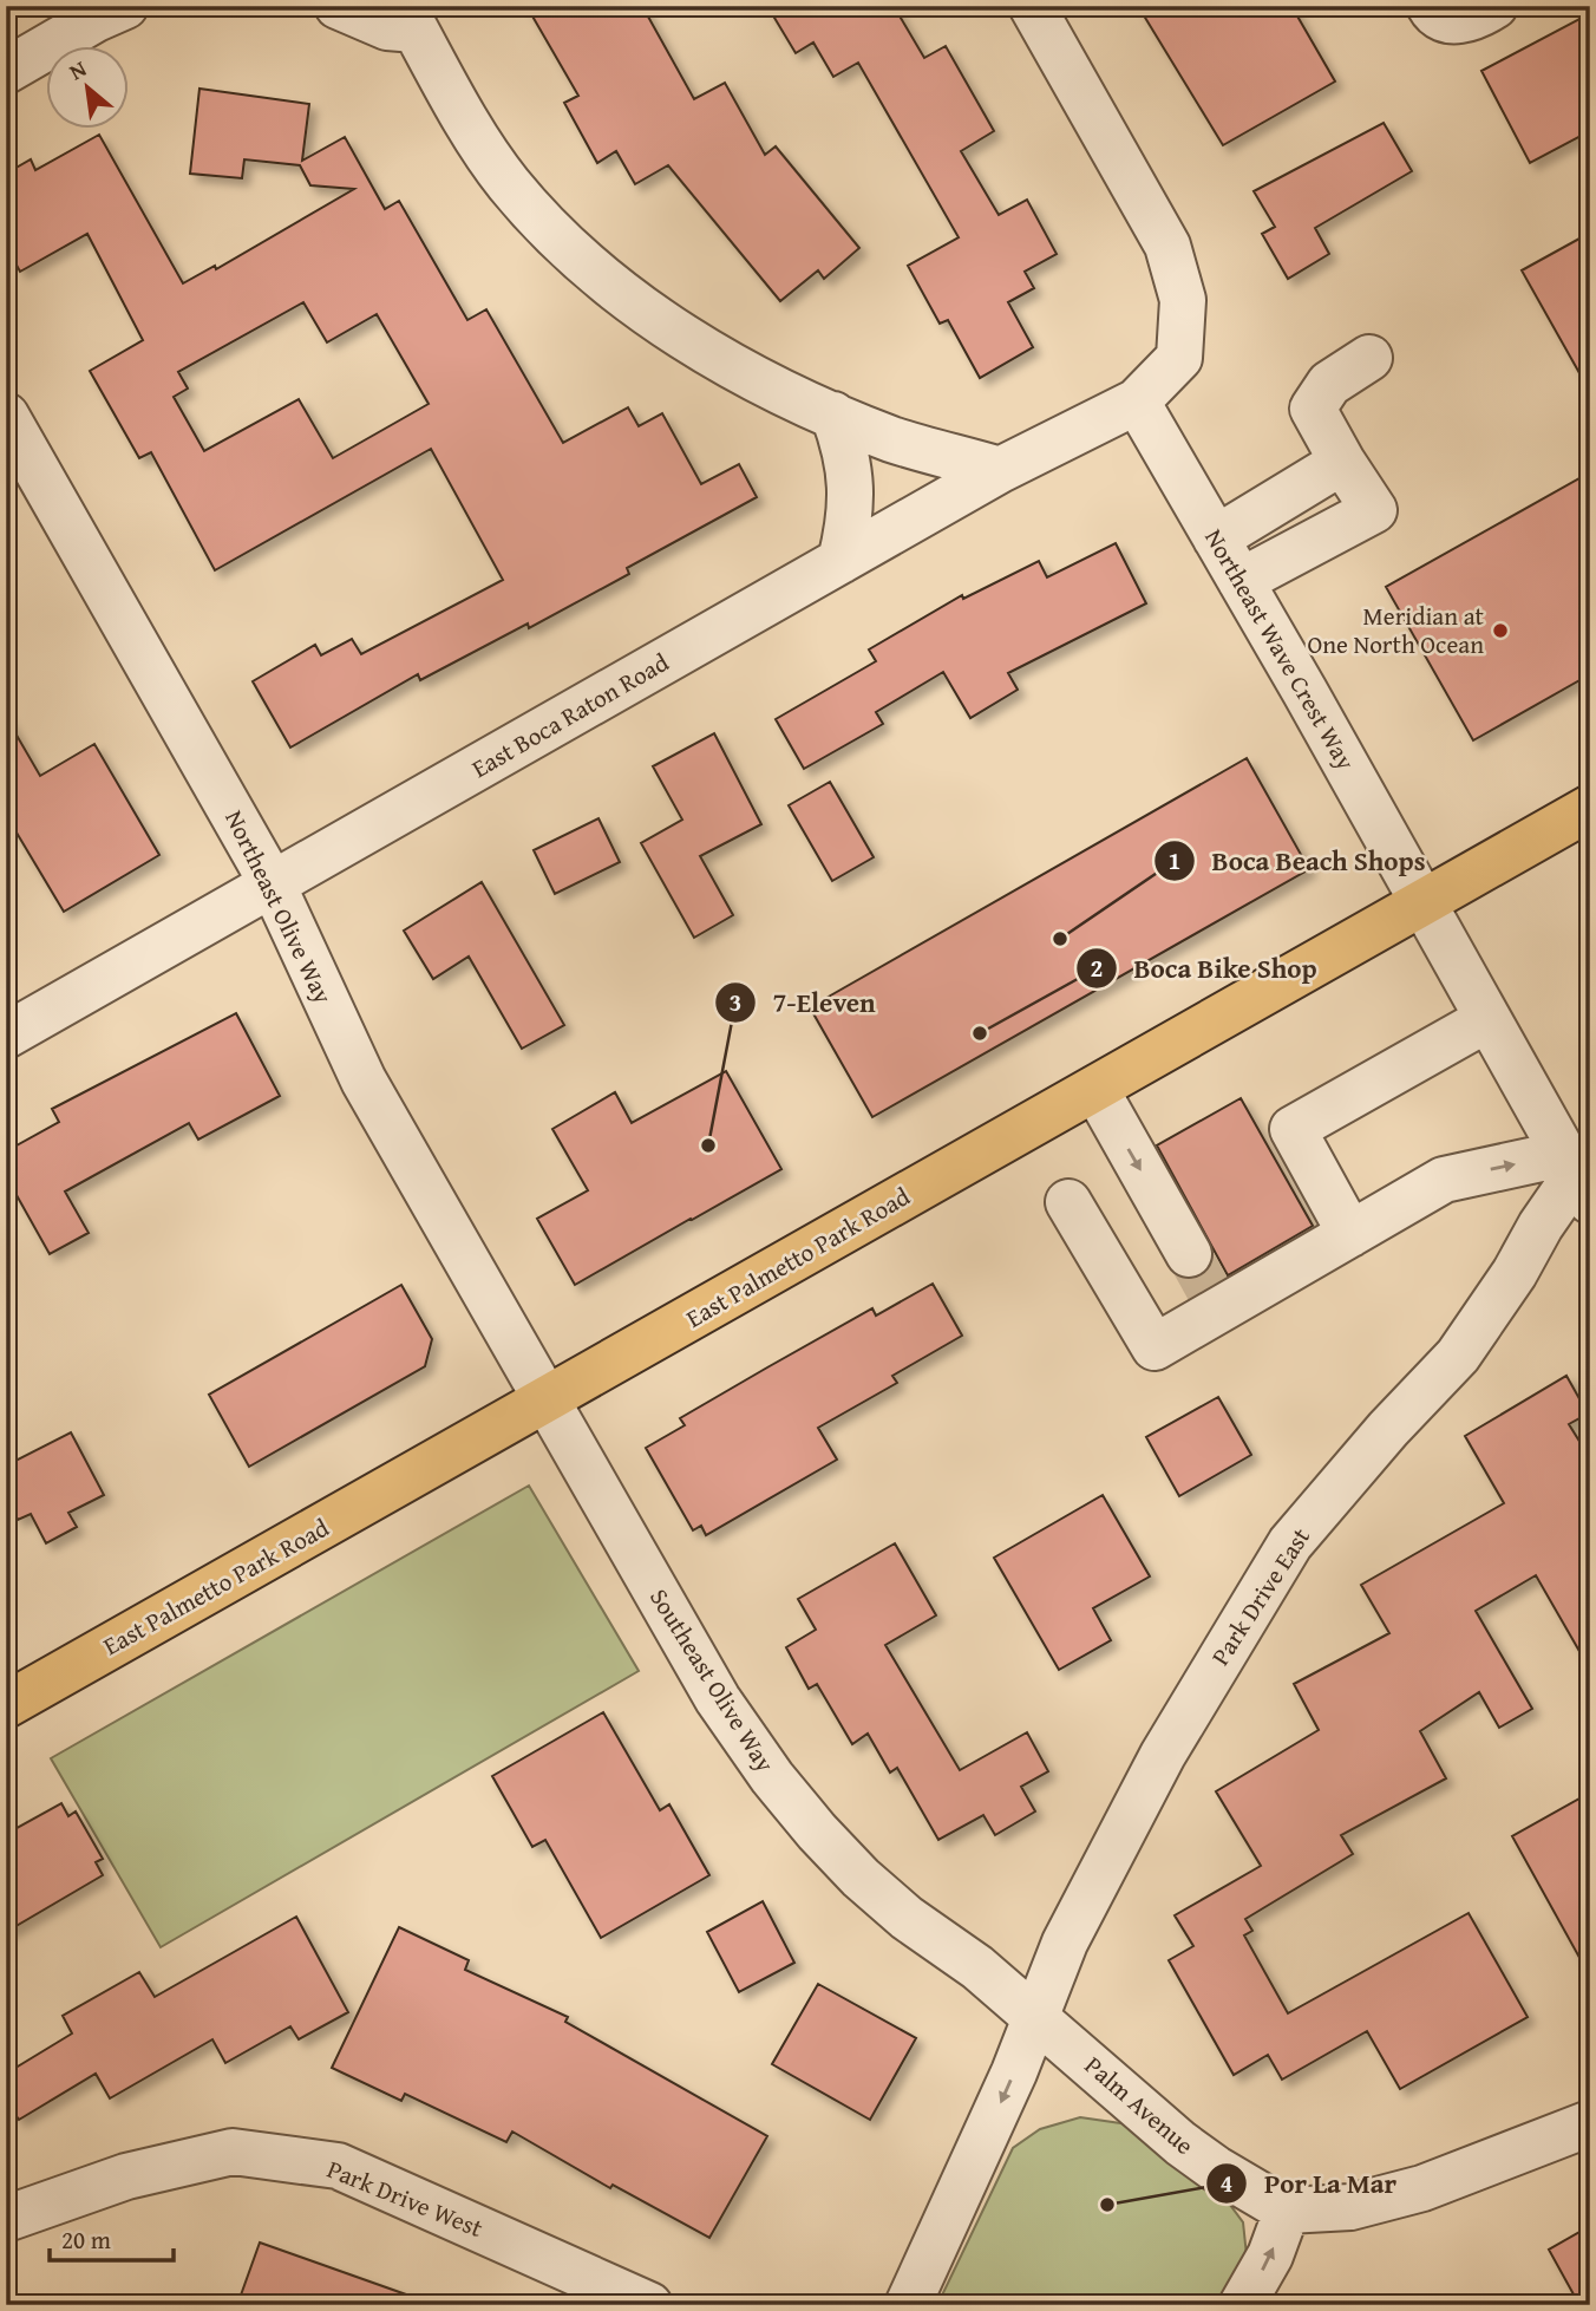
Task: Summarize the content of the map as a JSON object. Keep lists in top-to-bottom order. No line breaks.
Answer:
{"streets":{"main road":["East Palmetto Park Road"],"street":["Northeast Wave Crest Way","East Boca Raton Road","Northeast Olive Way","Park Drive East","Southeast Olive Way","Palm Avenue","Park Drive West"]},"crossings":[["Northeast Wave Crest Way","East Boca Raton Road"],["Northeast Wave Crest Way","East Palmetto Park Road"],["Northeast Wave Crest Way","Park Drive East"],["East Boca Raton Road","Northeast Olive Way"],["Northeast Olive Way","East Palmetto Park Road"],["Northeast Olive Way","Southeast Olive Way"],["East Palmetto Park Road","Southeast Olive Way"],["Park Drive East","Southeast Olive Way"],["Park Drive East","Palm Avenue"],["Southeast Olive Way","Palm Avenue"]],"places":["Meridian at One North Ocean","Boca Beach Shops","Boca Bike Shop","7-Eleven","Por La Mar"],"scale_bar":"20 m","north":"top left"}
